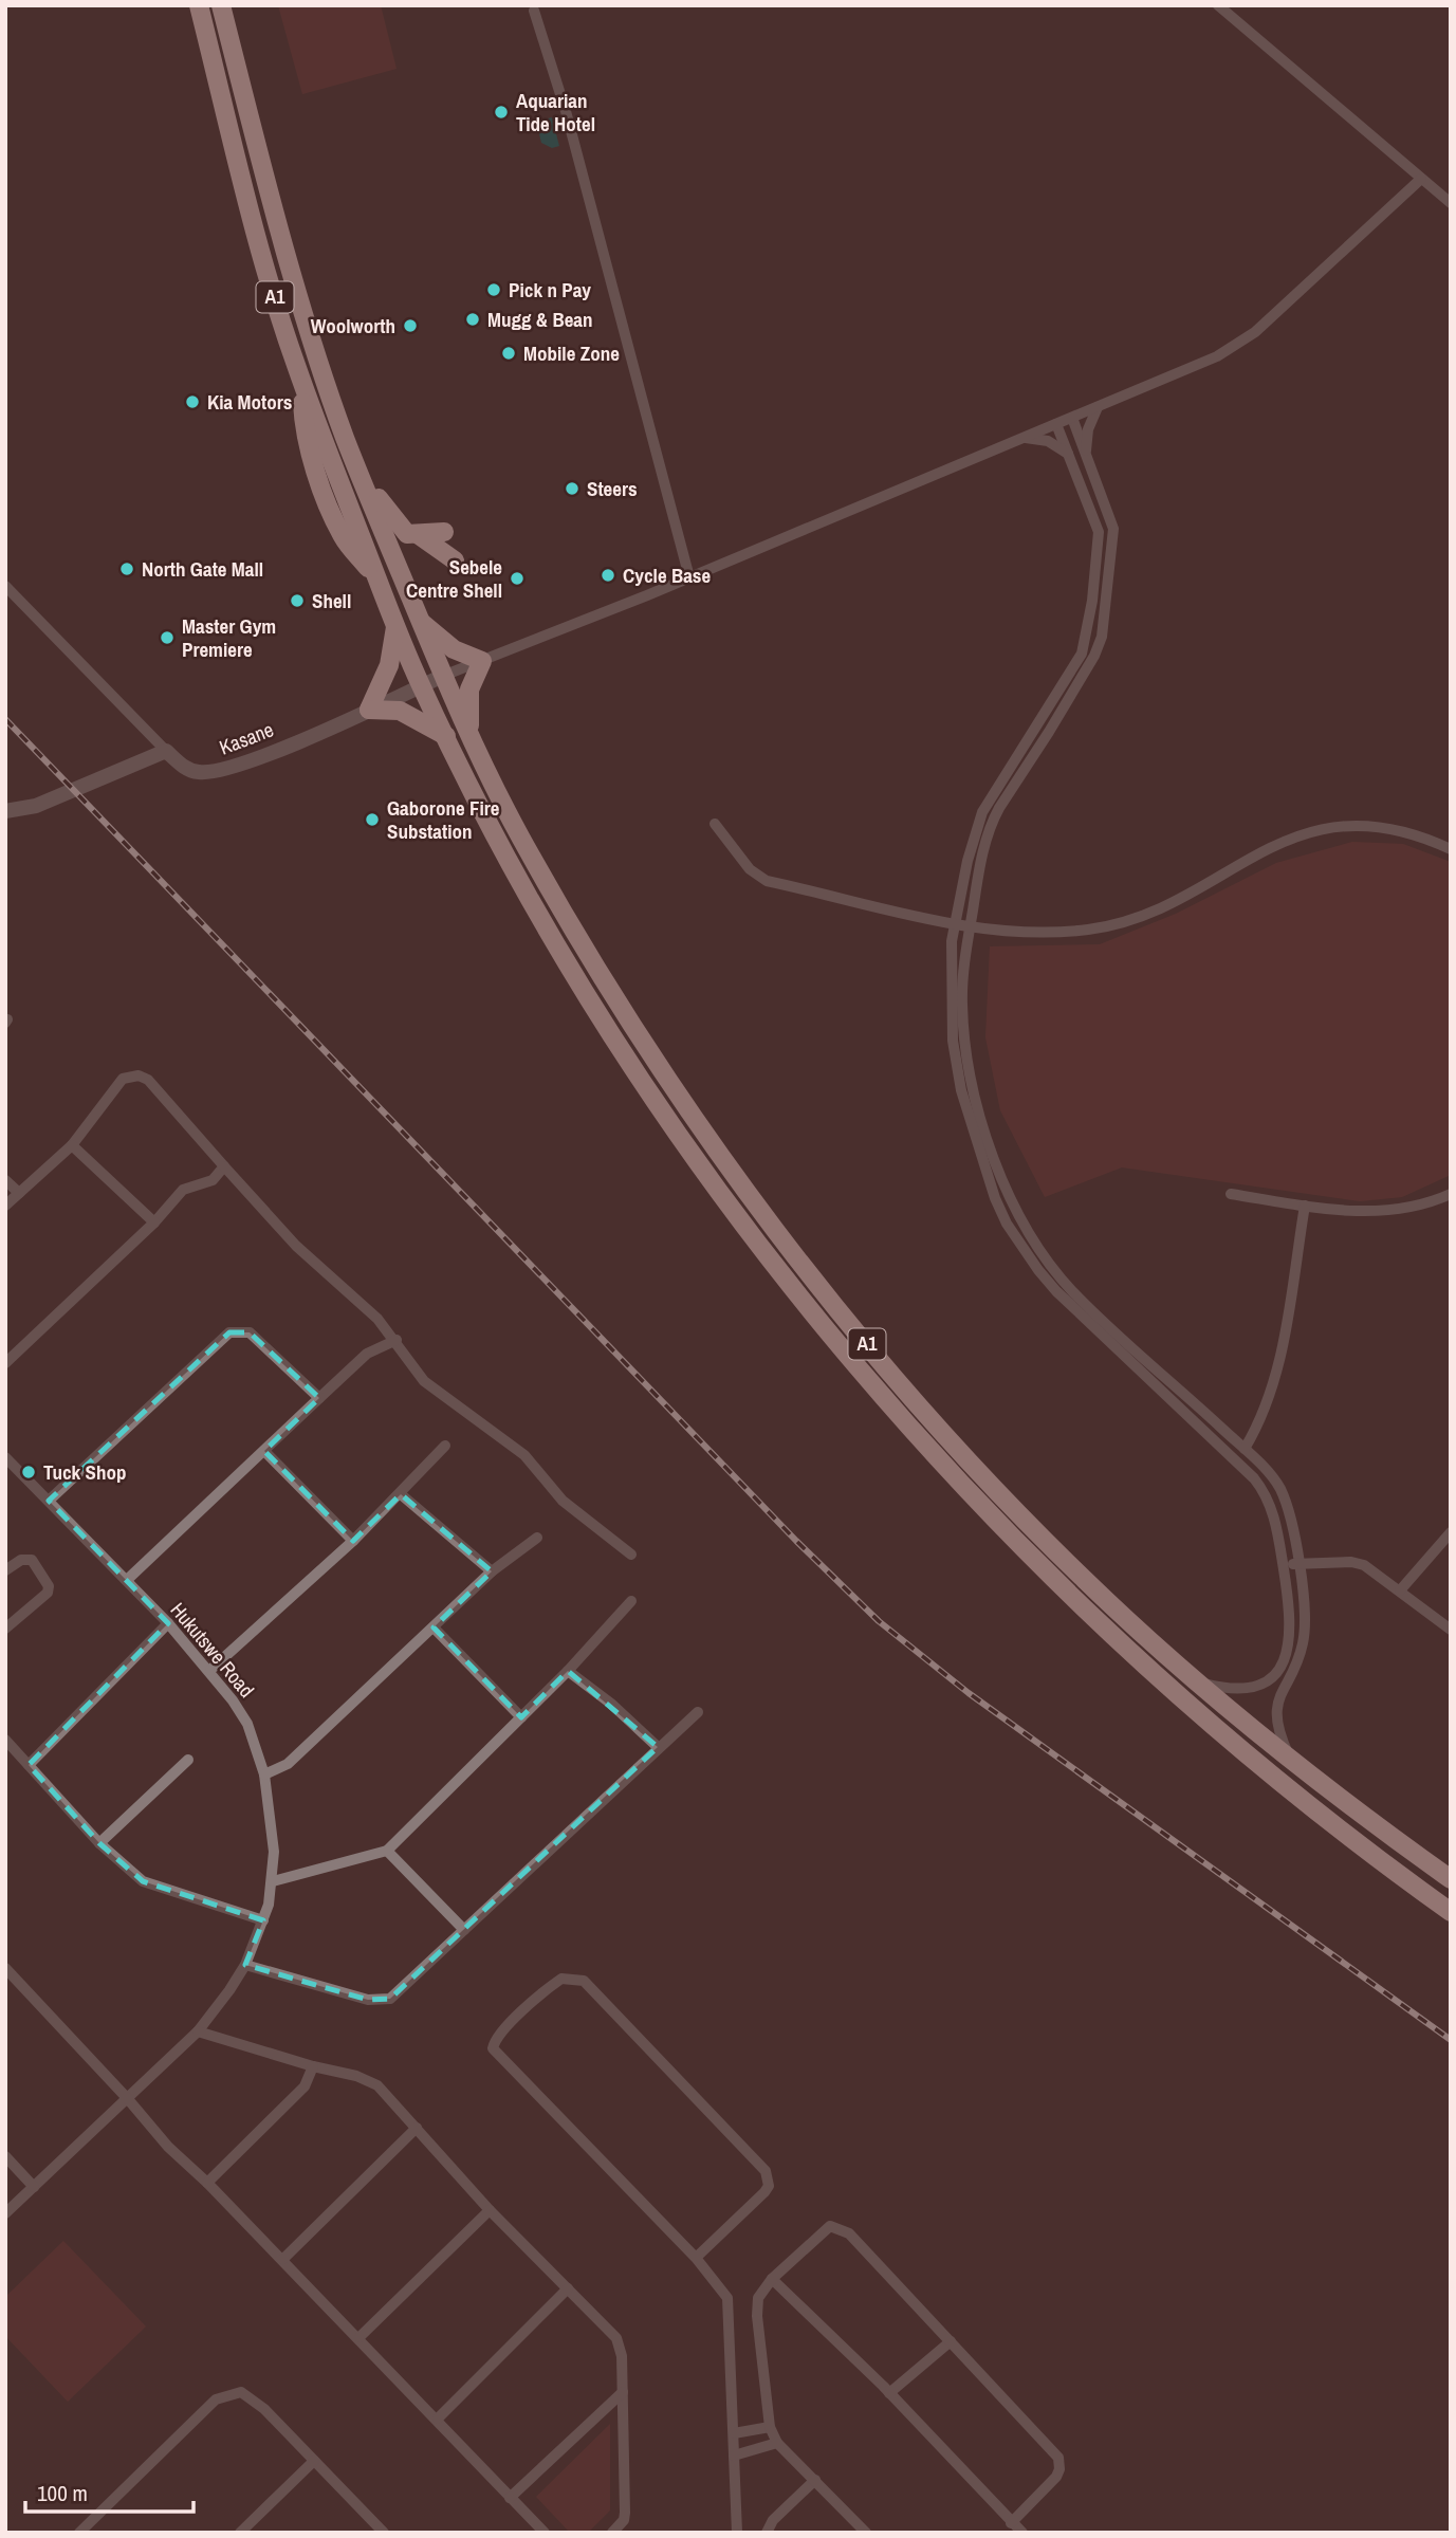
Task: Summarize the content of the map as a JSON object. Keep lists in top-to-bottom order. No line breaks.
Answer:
{"streets":{"highway":["A1"],"street":["Kasane","Hukutswe Road"]},"crossings":[["A1","Kasane"]],"places":["Aquarian Tide Hotel","Pick n Pay","Mugg & Bean","Woolworth","Mobile Zone","Kia Motors","Steers","North Gate Mall","Cycle Base","Sebele Centre Shell","Shell","Master Gym Premiere","Gaborone Fire Substation","Tuck Shop"],"scale_bar":"100 m"}
